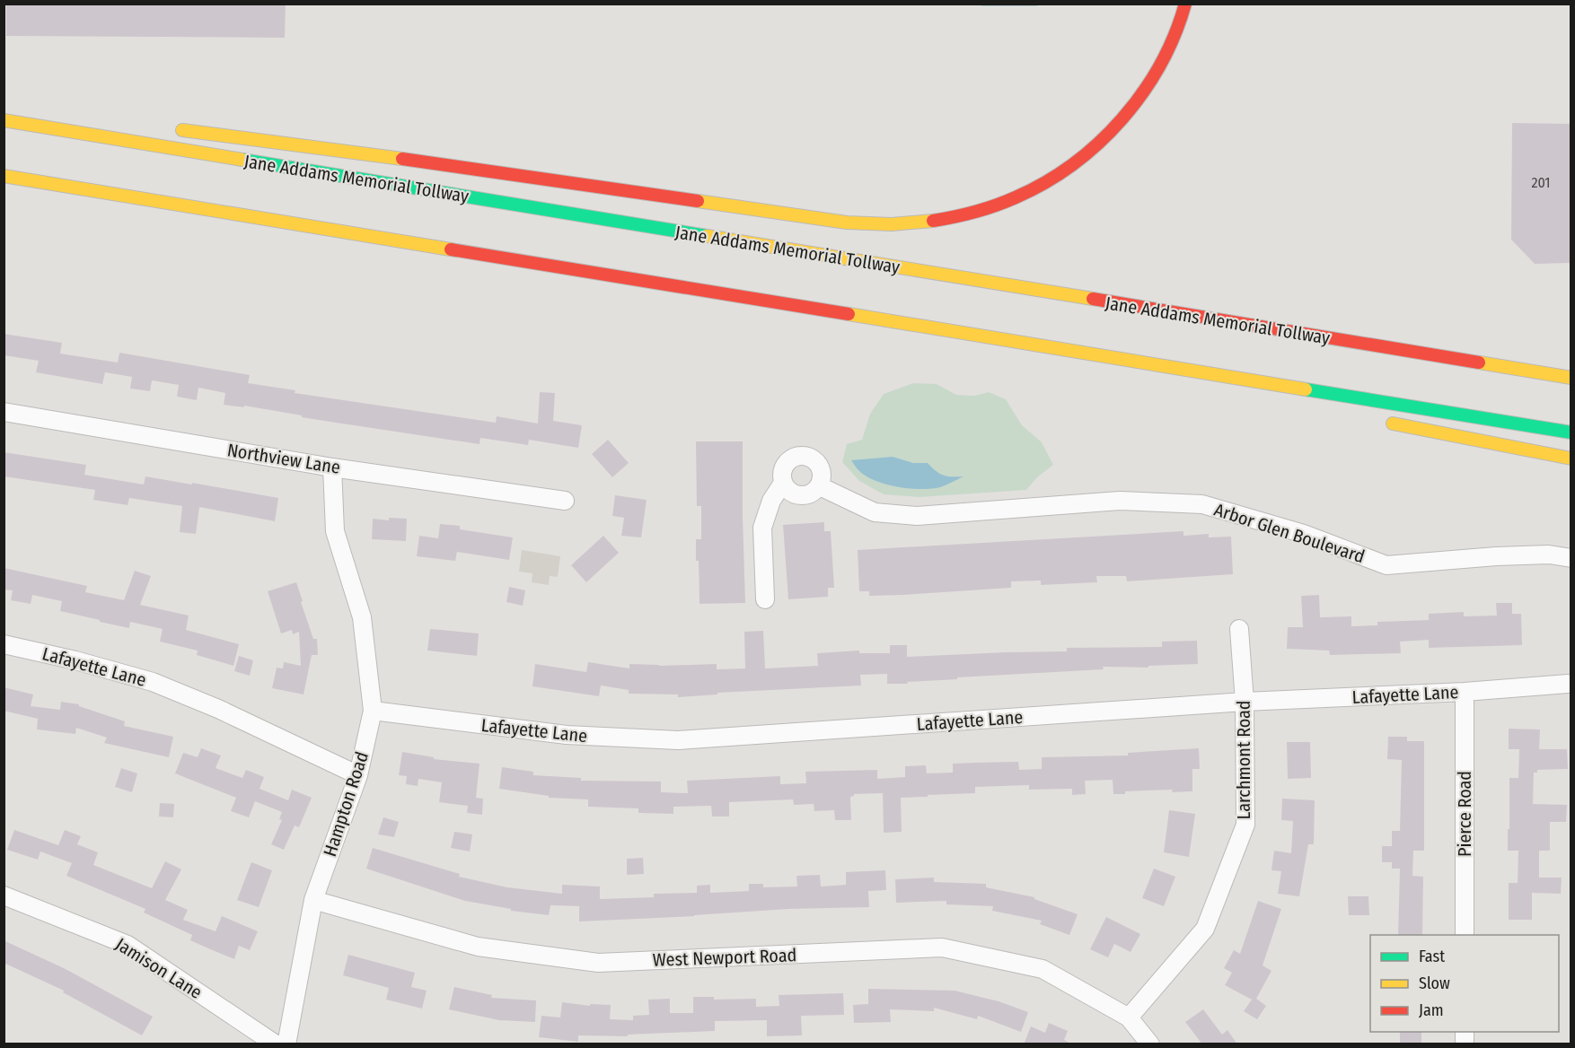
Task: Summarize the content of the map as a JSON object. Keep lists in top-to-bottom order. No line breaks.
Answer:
{"streets":{"highway":["Jane Addams Memorial Tollway"],"street":["Northview Lane","Arbor Glen Boulevard","Lafayette Lane","Larchmont Road","Hampton Road","Pierce Road","West Newport Road","Jamison Lane"]},"crossings":[["Northview Lane","Hampton Road"],["Lafayette Lane","Larchmont Road"],["Lafayette Lane","Hampton Road"],["Lafayette Lane","Pierce Road"],["Larchmont Road","West Newport Road"],["Hampton Road","West Newport Road"]],"house_numbers":["201"],"legend":["Fast","Slow","Jam"]}
